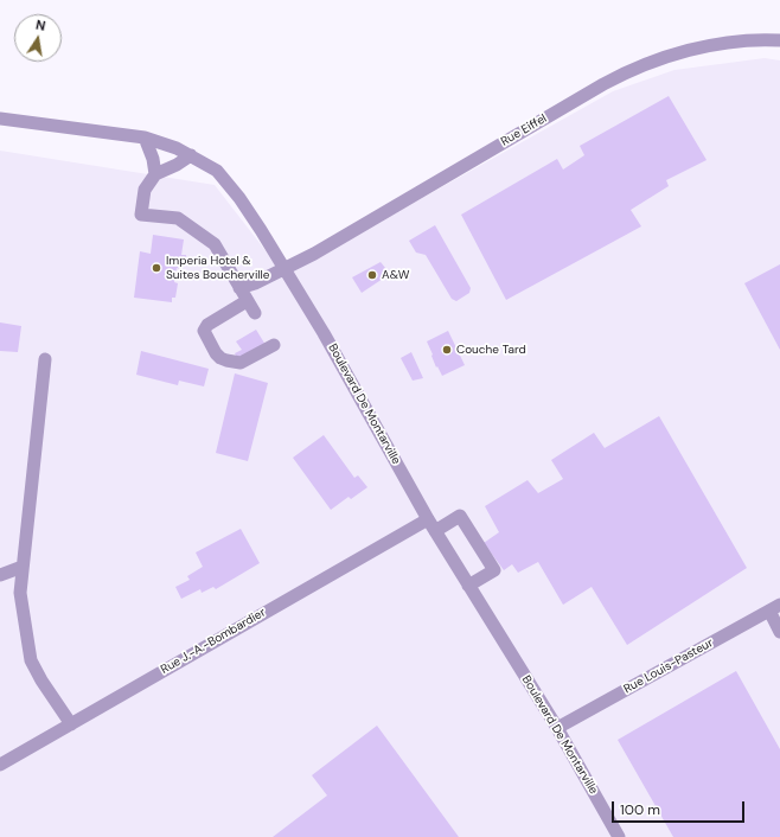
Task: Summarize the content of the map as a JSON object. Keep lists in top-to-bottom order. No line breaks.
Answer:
{"streets":{"street":["Rue Eiffel","Boulevard De Montarville","Rue J.-A.-Bombardier","Rue Louis-Pasteur"]},"crossings":[["Rue Eiffel","Boulevard De Montarville"],["Boulevard De Montarville","Rue J.-A.-Bombardier"],["Boulevard De Montarville","Rue Louis-Pasteur"]],"places":["Imperia Hotel & Suites Boucherville","A&W","Couche Tard"],"scale_bar":"100 m","north":"top"}
